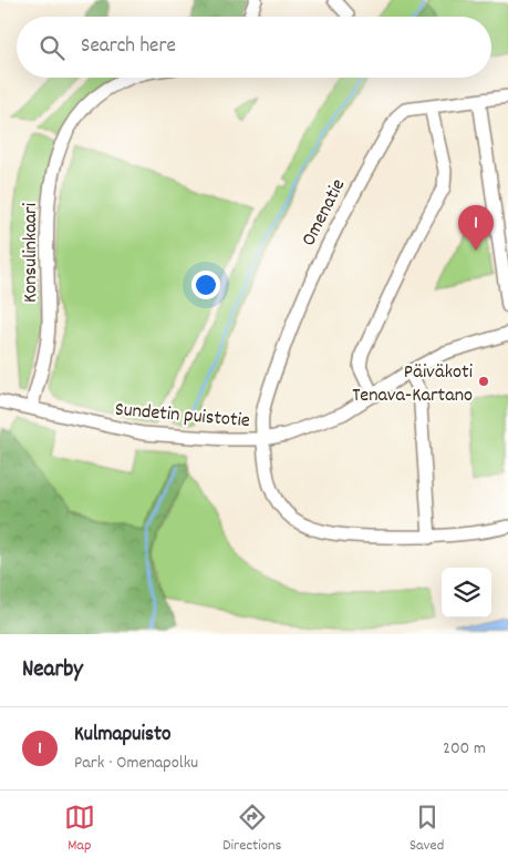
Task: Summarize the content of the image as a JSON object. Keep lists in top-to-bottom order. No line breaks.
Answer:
{"streets":{"street":["Omenatie","Konsulinkaari","Sundetin puistotie"]},"crossings":[["Omenatie","Sundetin puistotie"],["Konsulinkaari","Sundetin puistotie"]],"places":["Päiväkoti Tenava-Kartano"],"page":{"search":"Search here","pins":"1","heading":"Nearby","list":[{"mark":"1","name":"Kulmapuisto","note":"Park · Omenapolku","value":"200 m"}],"nav":["Map","Directions","Saved"]}}
